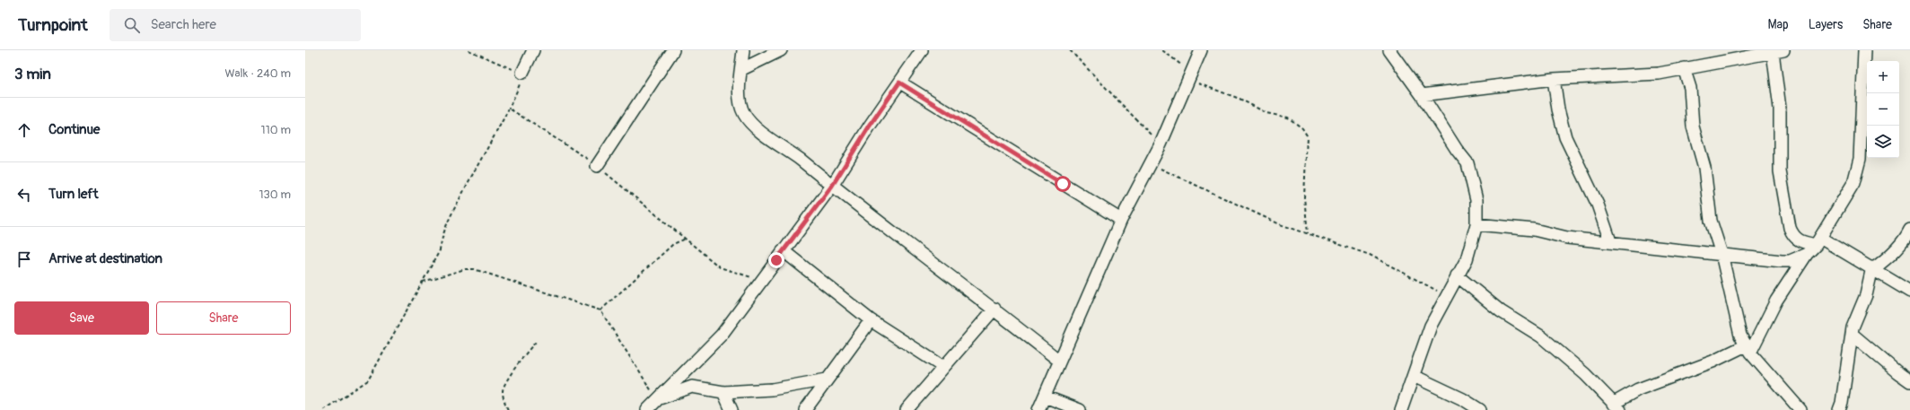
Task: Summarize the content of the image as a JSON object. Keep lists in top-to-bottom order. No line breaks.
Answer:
{"page":{"header":"Turnpoint","search":"Search here","nav":["Map","Layers","Share"],"heading":["3 min","Walk · 240 m"],"map_buttons":["+","−"],"list":[["Continue","110 m"],["Turn left","130 m"],"Arrive at destination"],"buttons":["Save","Share"]}}
